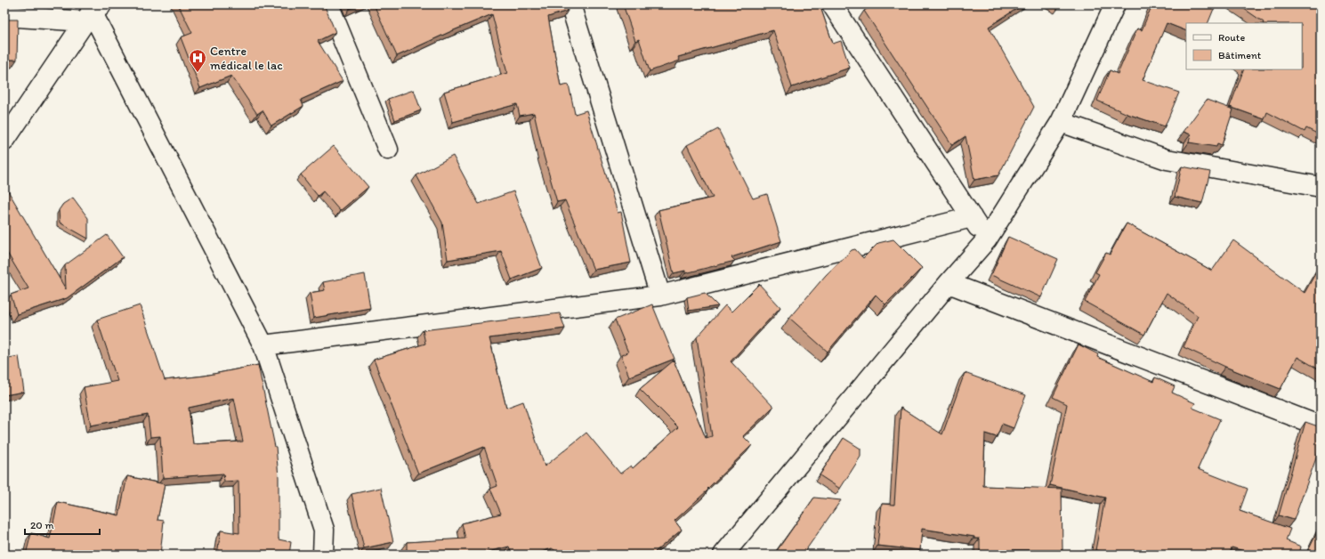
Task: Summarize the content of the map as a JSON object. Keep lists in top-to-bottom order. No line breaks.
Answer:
{"places":{"hospital":["Centre médical le lac"]},"legend":["Route","Bâtiment"],"scale_bar":"20 m"}
